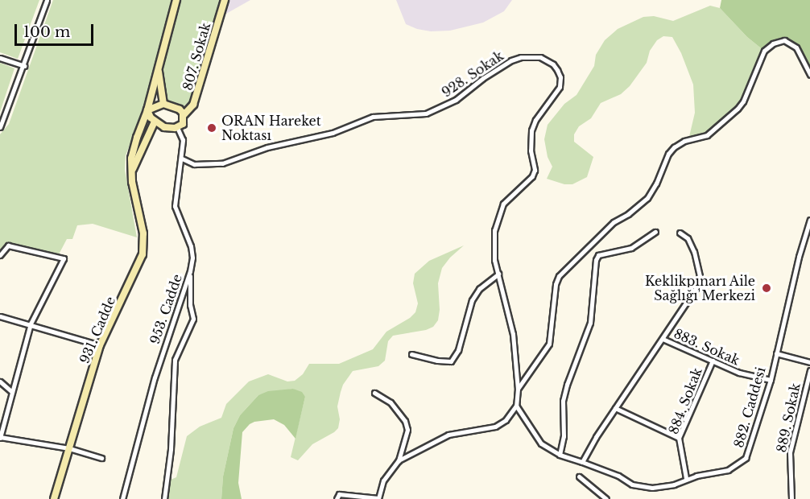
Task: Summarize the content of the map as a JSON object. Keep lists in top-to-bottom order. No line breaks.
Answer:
{"streets":{"main road":["807. Sokak","931. Cadde"],"street":["928. Sokak","953. Cadde","883. Sokak","884. Sokak","882. Caddesi","889. Sokak"]},"crossings":[["928. Sokak","953. Cadde"],["928. Sokak","882. Caddesi"],["883. Sokak","884. Sokak"],["883. Sokak","882. Caddesi"],["884. Sokak","882. Caddesi"]],"places":["ORAN Hareket Noktası","Keklikpınarı Aile Sağlığı Merkezi"],"scale_bar":"100 m"}
